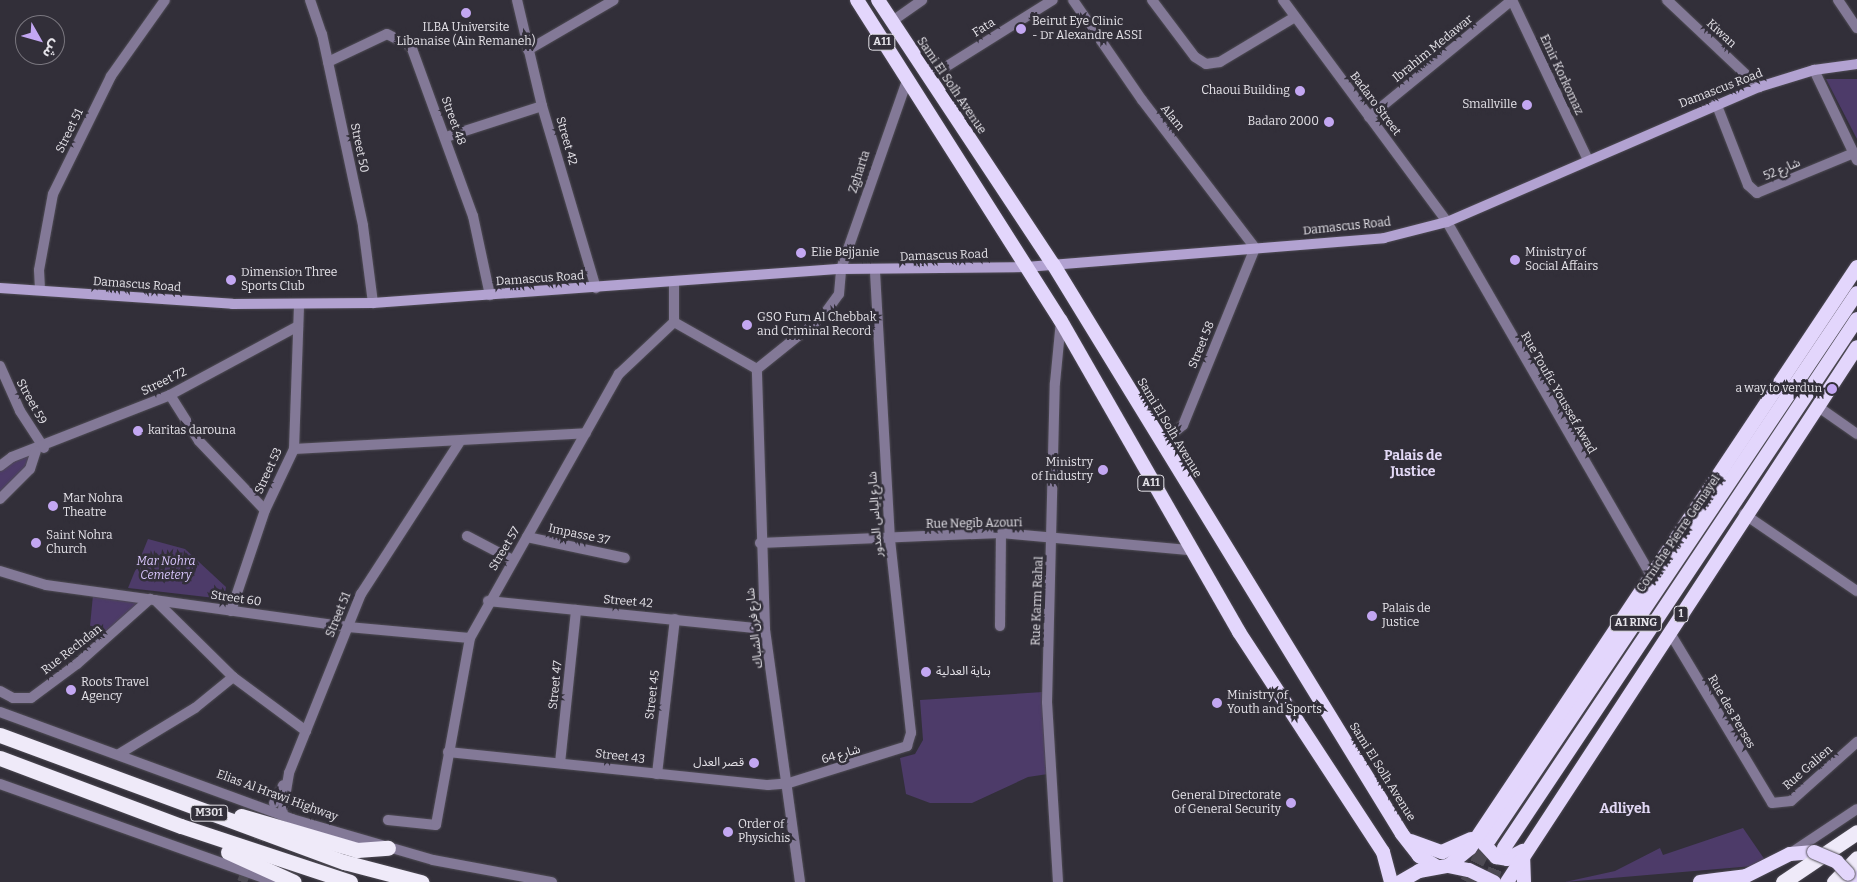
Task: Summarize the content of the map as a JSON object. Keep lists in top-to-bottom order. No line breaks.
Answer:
{"streets":{"highway":["A11","Sami El Solh Avenue","Corniche Pierre Gemayel","1","A1 RING","M301"],"main road":["Damascus Road"],"street":["Fata","Kiwan","Ibrahim Medawar","Emir Korkomaz","Badaro Street","Alam","Street 48","Street 51","Street 42","Street 50","شارع 52","Zgharta","Street 58","Street 72","Rue Toufic Youssef Awad","Street 59","Street 53","شارع إلياس المدور","Rue Negib Azouri","Impasse 37","Street 57","Street 60","Rue Karm Rahal","شارع فرن الشباك","Rue Rechdan","Street 47","Street 45","Rue des Perses","شارع 64","Street 43","Rue Galien","Elias Al Hrawi Highway"]},"crossings":[["Fata","Sami El Solh Avenue"],["Kiwan","Damascus Road"],["A11","Damascus Road"],["A11","Zgharta"],["A11","Rue Negib Azouri"],["A11","Rue Karm Rahal"],["Ibrahim Medawar","Emir Korkomaz"],["Ibrahim Medawar","Badaro Street"],["Emir Korkomaz","Damascus Road"],["Sami El Solh Avenue","Damascus Road"],["Sami El Solh Avenue","Street 58"],["Damascus Road","Badaro Street"],["Damascus Road","Alam"],["Damascus Road","Street 48"],["Damascus Road","Street 51"],["Damascus Road","Street 42"],["Damascus Road","Street 50"],["Damascus Road","شارع 52"],["Damascus Road","Zgharta"],["Damascus Road","Street 58"],["Damascus Road","Rue Toufic Youssef Awad"],["Damascus Road","Street 53"],["Damascus Road","شارع إلياس المدور"],["Badaro Street","Rue Toufic Youssef Awad"],["Alam","Street 58"],["Street 48","Street 50"],["Street 51","Street 60"],["Street 51","Elias Al Hrawi Highway"],["Street 42","Street 57"],["Street 42","شارع فرن الشباك"],["Street 42","Street 47"],["Street 42","Street 45"],["Street 72","Street 59"],["Street 72","Street 53"],["Street 53","Street 60"],["شارع إلياس المدور","Rue Negib Azouri"],["شارع إلياس المدور","شارع 64"],["Rue Negib Azouri","Rue Karm Rahal"],["Rue Negib Azouri","شارع فرن الشباك"],["Impasse 37","Street 57"],["Street 57","Street 60"],["Street 57","Street 43"],["Street 60","Rue Rechdan"],["1","Rue des Perses"],["شارع فرن الشباك","شارع 64"],["شارع فرن الشباك","Street 43"],["Street 47","Street 43"],["Street 45","Street 43"],["Rue des Perses","Rue Galien"],["شارع 64","Street 43"]],"districts":["Palais de Justice","Adliyeh"],"parks":["Mar Nohra Cemetery"],"places":["ILBA Universite Libanaise (Ain Remaneh)","Beirut Eye Clinic - Dr Alexandre ASSI","Chaoui Building","Smallville","Badaro 2000","Elie Bejjanie","Ministry of Social Affairs","Dimension Three Sports Club","GSO Furn Al Chebbak and Criminal Record","a way to verdun","karitas darouna","Ministry of Industry","Mar Nohra Theatre","Saint Nohra Church","Palais de Justice","بناية العدلية","Roots Travel Agency","Ministry of Youth and Sports","قصر العدل","General Directorate of General Security","Order of Physichis"],"north":"bottom right"}
